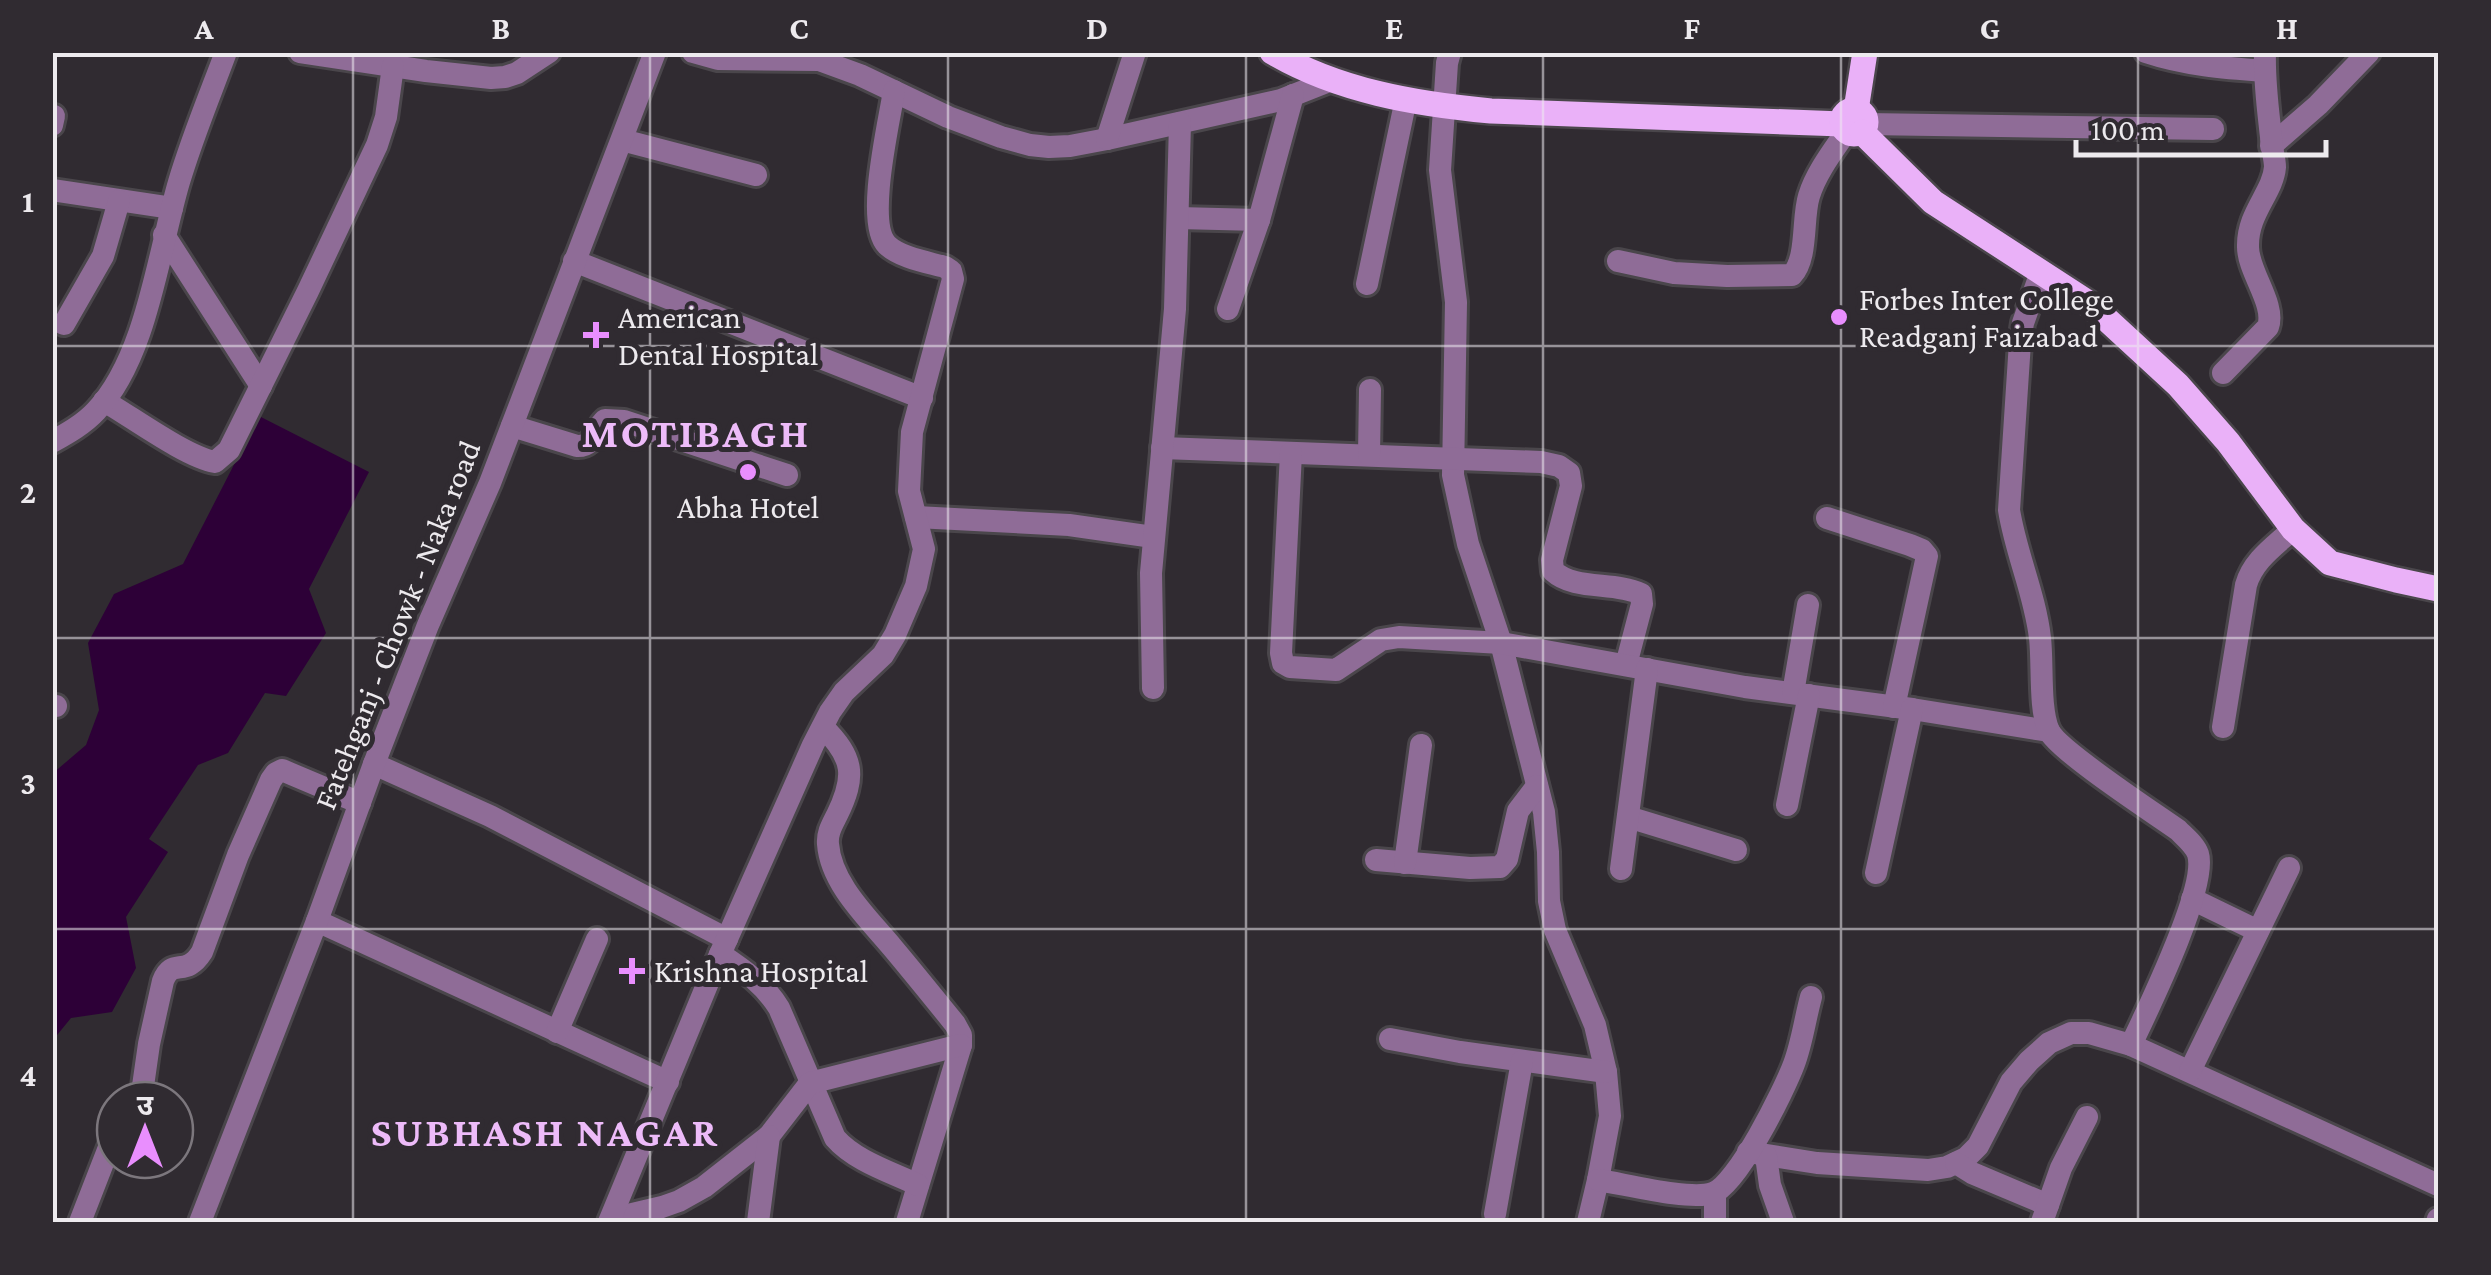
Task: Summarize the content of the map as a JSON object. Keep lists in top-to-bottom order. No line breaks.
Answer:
{"streets":{"street":["Fatehganj - Chowk - Naka road"]},"districts":["MOTIBAGH","SUBHASH NAGAR"],"places":{"other":["Forbes Inter College Readganj Faizabad","Abha Hotel"],"health":["American Dental Hospital","Krishna Hospital"]},"scale_bar":"100 m","north":"top","grid":{"columns":["A","B","C","D","E","F","G","H"],"rows":["1","2","3","4"]}}
